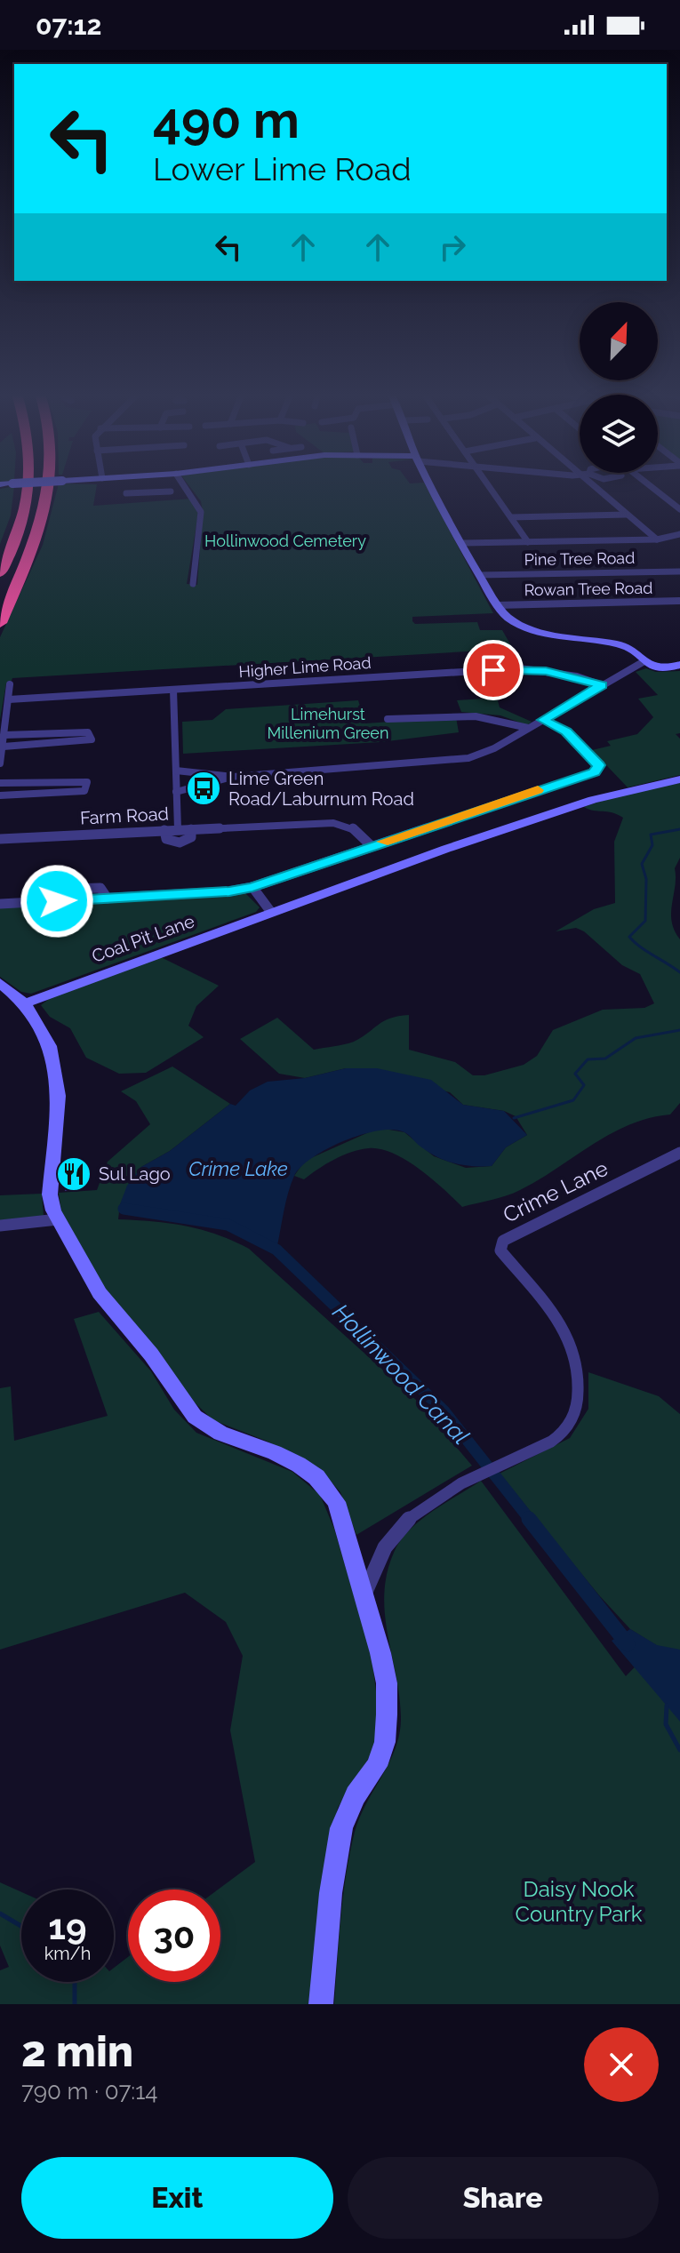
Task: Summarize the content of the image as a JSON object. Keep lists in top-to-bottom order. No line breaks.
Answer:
{"streets":{"street":["Pine Tree Road","Rowan Tree Road","Higher Lime Road","Farm Road","Coal Pit Lane","Crime Lane"]},"water":["Crime Lake","Hollinwood Canal"],"parks":["Hollinwood Cemetery","Limehurst Millenium Green","Daisy Nook Country Park"],"places":{"bus stop":["Lime Green Road/Laburnum Road"],"restaurant":["Sul Lago"]},"north":"top right","page":{"status":"07:12","turn":["490 m","Lower Lime Road"],"speed":"19 km/h","limit":"30","heading":["2 min","790 m · 07:14"],"buttons":["Exit","Share"]}}
